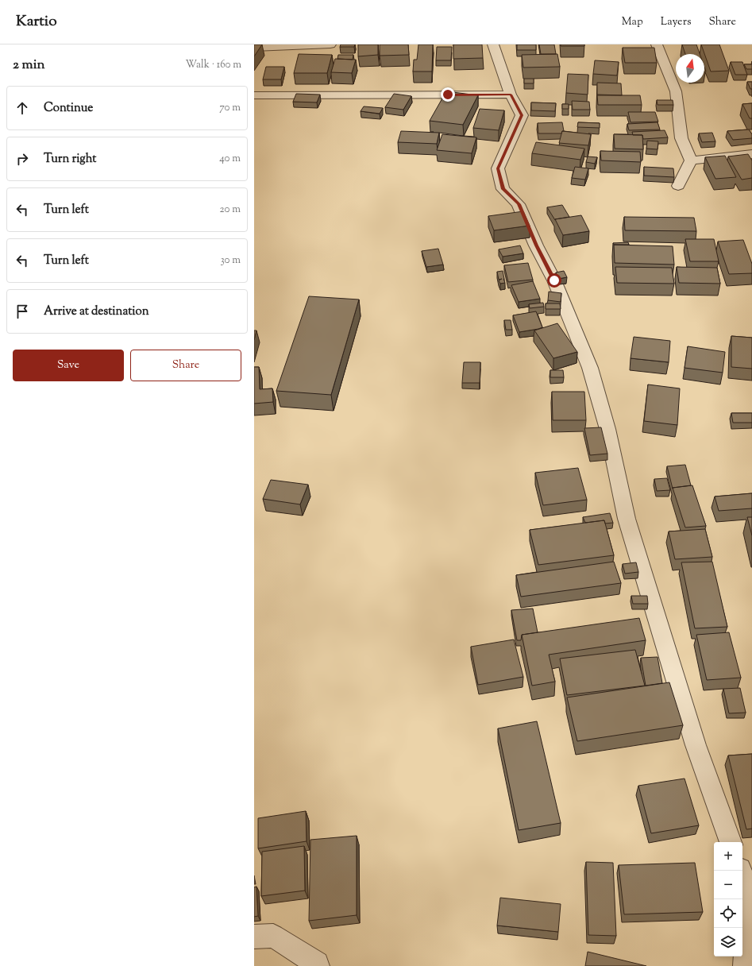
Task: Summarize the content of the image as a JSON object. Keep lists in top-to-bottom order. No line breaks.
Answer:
{"north":"top","page":{"header":"Kartio","nav":["Map","Layers","Share"],"heading":["2 min","Walk · 160 m"],"list":[["Continue","70 m"],["Turn right","40 m"],["Turn left","20 m"],["Turn left","30 m"],"Arrive at destination"],"buttons":["Save","Share"],"map_buttons":["+","−"]}}
